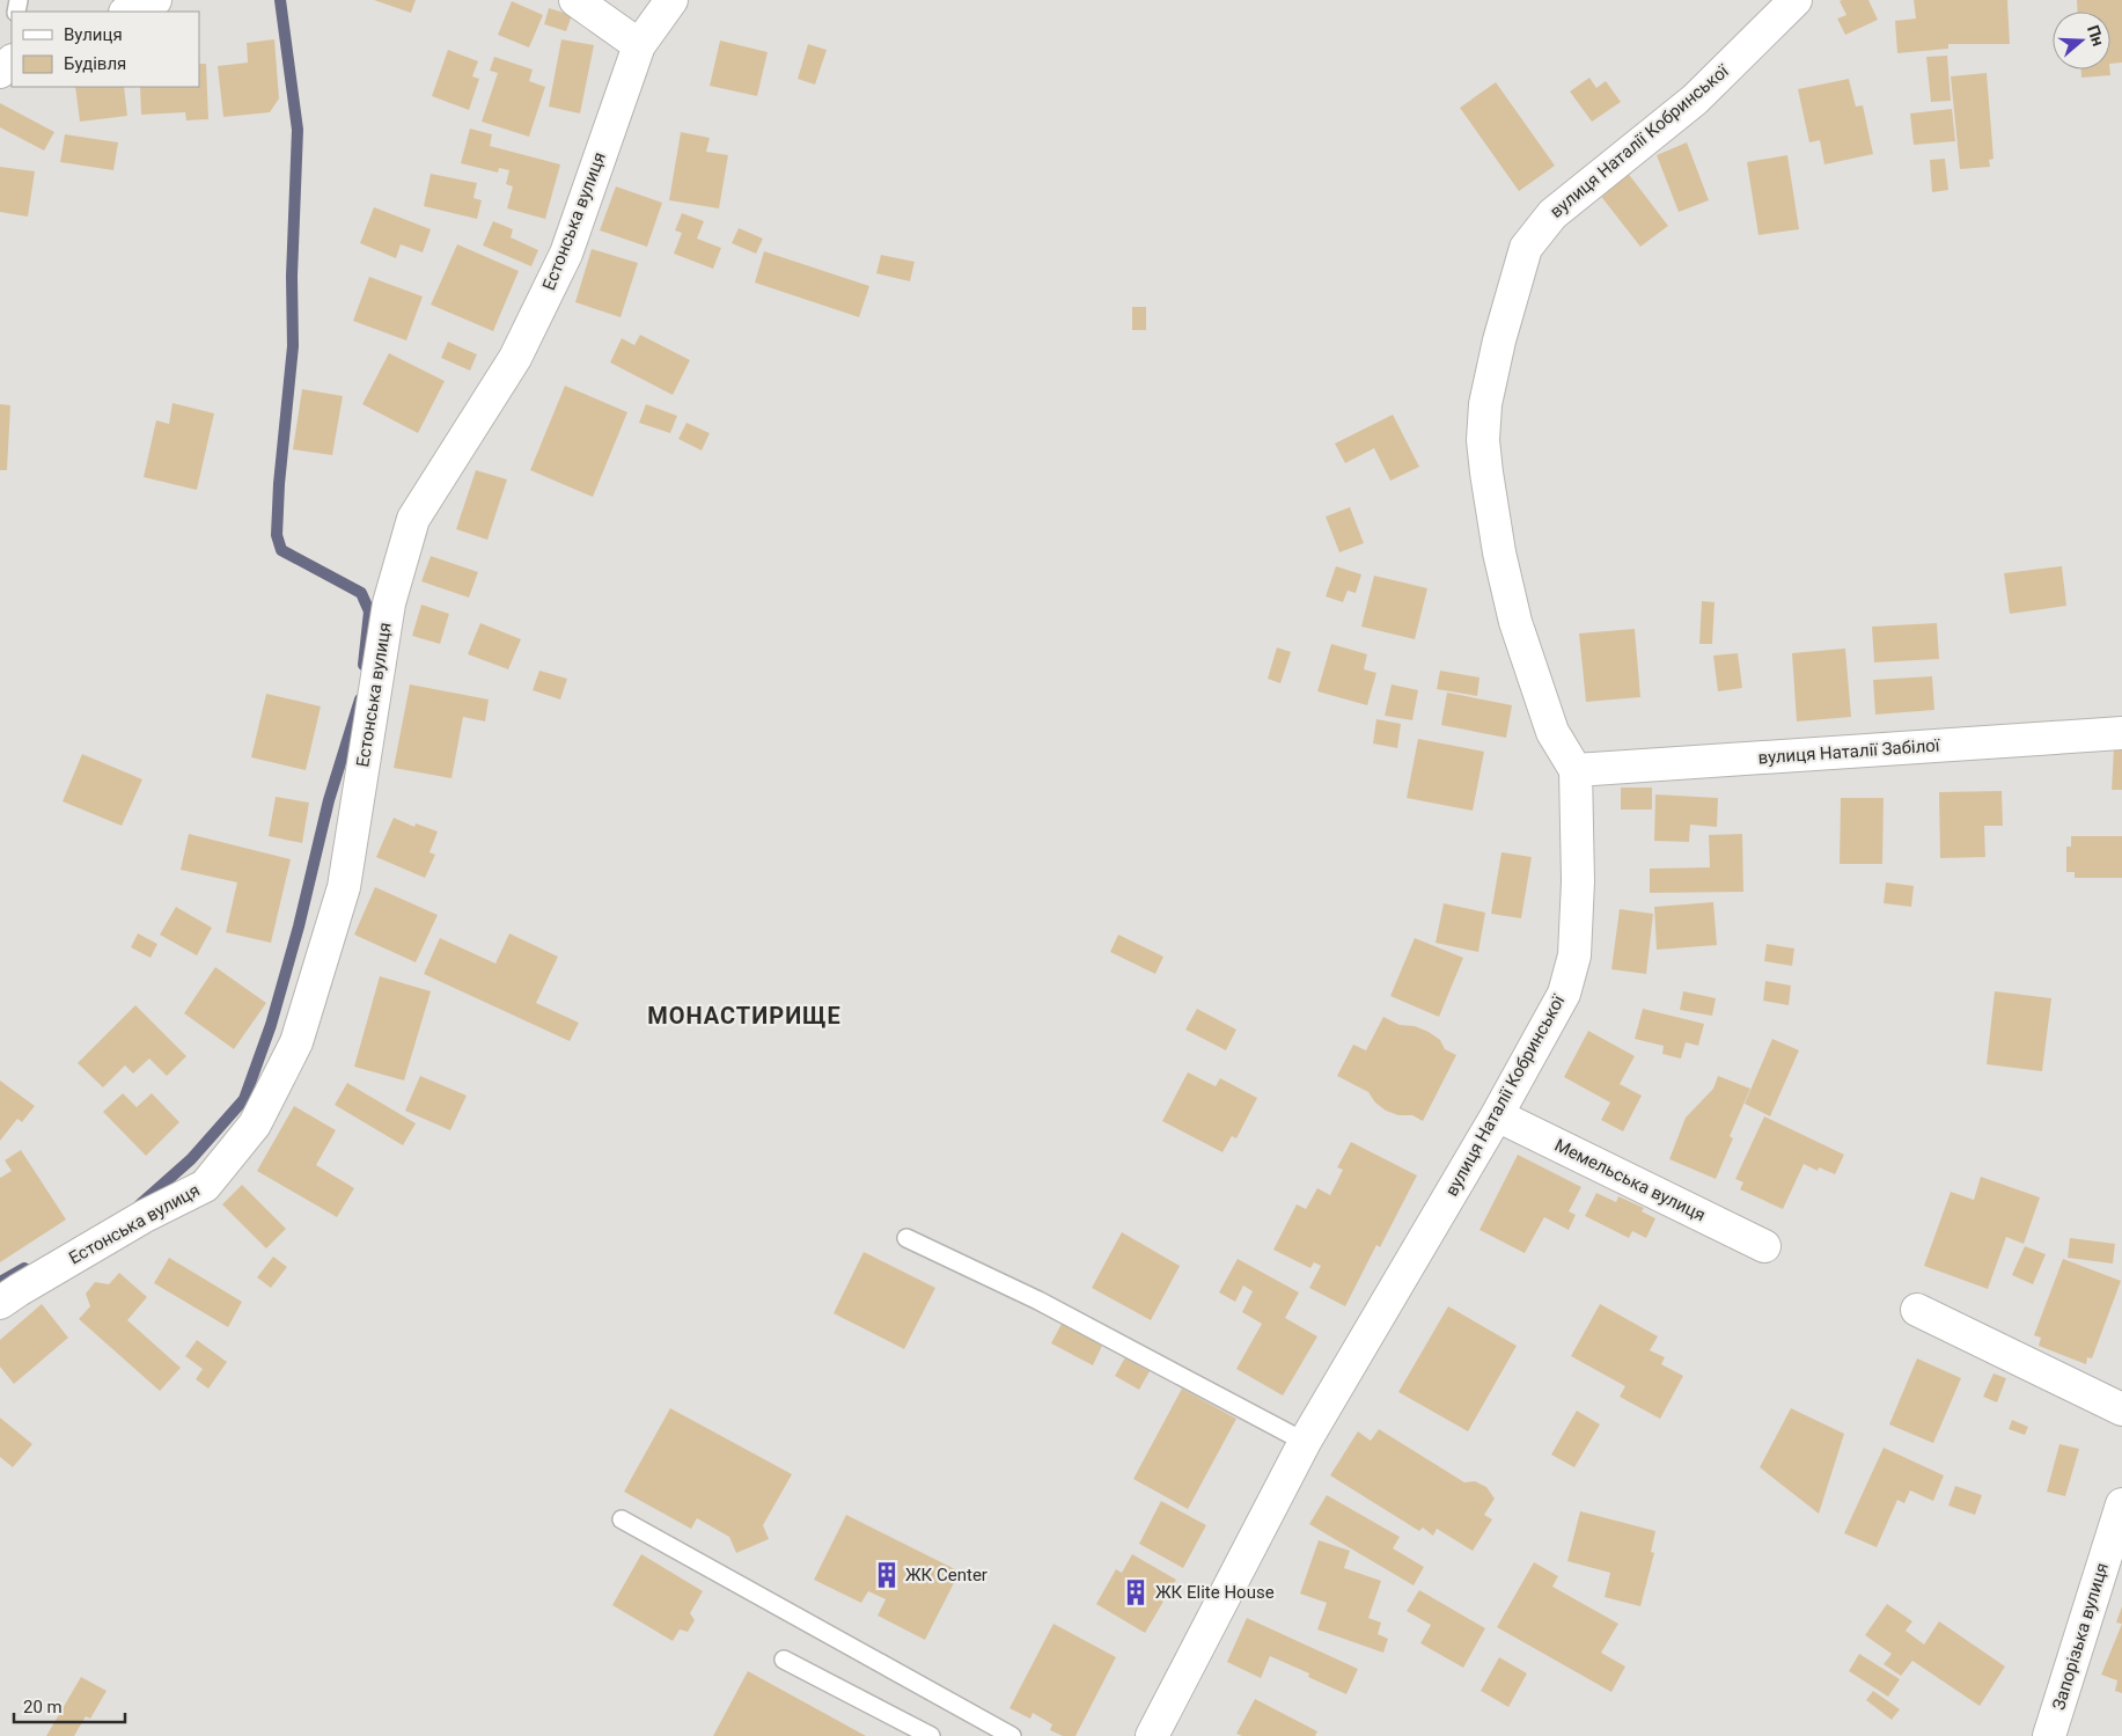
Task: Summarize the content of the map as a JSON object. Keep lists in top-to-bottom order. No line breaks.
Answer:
{"streets":{"street":["вулиця Наталії Кобринської","Естонська вулиця","вулиця Наталії Забілої","Мемельська вулиця","Запорізька вулиця"]},"crossings":[["вулиця Наталії Кобринської","вулиця Наталії Забілої"],["вулиця Наталії Кобринської","Мемельська вулиця"]],"districts":["МОНАСТИРИЩЕ"],"places":{"building":["ЖК Center","ЖК Elite House"]},"legend":["Вулиця","Будівля"],"scale_bar":"20 m","north":"right"}
